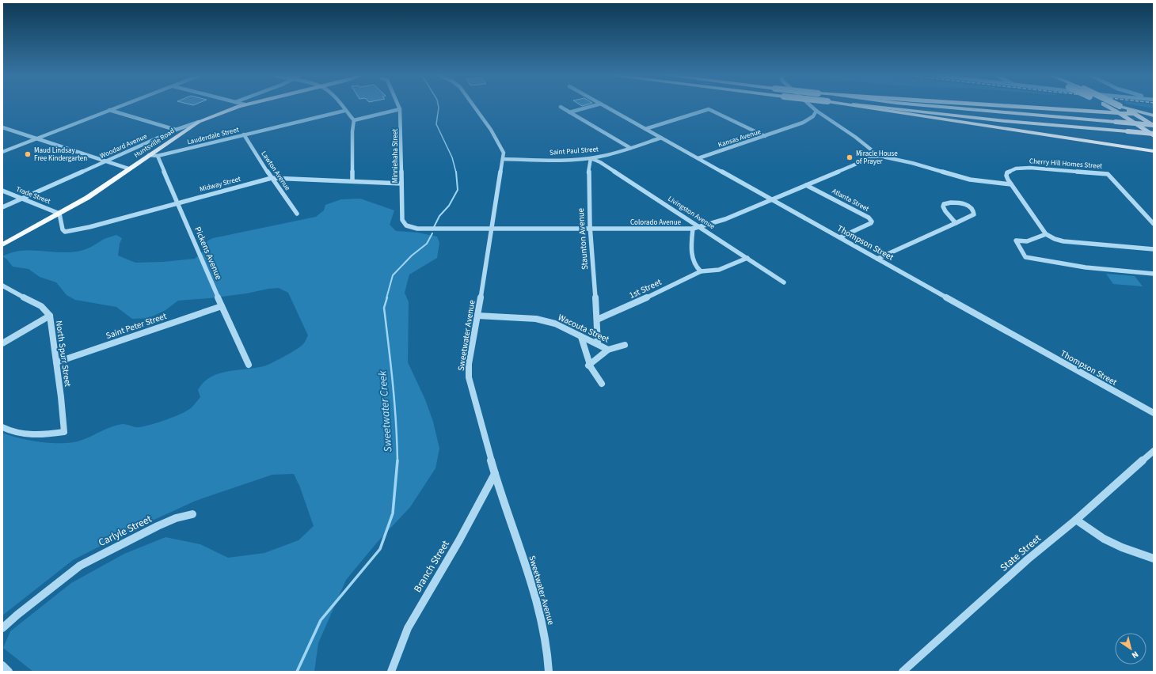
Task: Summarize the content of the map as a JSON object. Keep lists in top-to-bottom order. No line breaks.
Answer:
{"streets":{"main road":["Huntsville Road"],"street":["Lauderdale Street","Kansas Avenue","Woodard Avenue","Saint Paul Street","Minniehaha Street","Cherry Hill Homes Street","Lawton Avenue","Midway Street","Trade Street","Atlanta Street","Livingston Avenue","Colorado Avenue","Staunton Avenue","Thompson Street","Pickens Avenue","1st Street","Saint Peter Street","Wacouta Street","Sweetwater Avenue","North Spurr Street","Carlyle Street","State Street","Branch Street"]},"crossings":[["Lauderdale Street","Lawton Avenue"],["Lauderdale Street","Pickens Avenue"],["Kansas Avenue","Thompson Street"],["Huntsville Road","Woodard Avenue"],["Huntsville Road","Midway Street"],["Huntsville Road","Trade Street"],["Woodard Avenue","Trade Street"],["Saint Paul Street","Livingston Avenue"],["Saint Paul Street","Staunton Avenue"],["Saint Paul Street","Thompson Street"],["Saint Paul Street","Sweetwater Avenue"],["Minniehaha Street","Midway Street"],["Minniehaha Street","Colorado Avenue"],["Lawton Avenue","Midway Street"],["Midway Street","Trade Street"],["Midway Street","Pickens Avenue"],["Atlanta Street","Colorado Avenue"],["Atlanta Street","Thompson Street"],["Livingston Avenue","Colorado Avenue"],["Livingston Avenue","Staunton Avenue"],["Colorado Avenue","Staunton Avenue"],["Colorado Avenue","Thompson Street"],["Colorado Avenue","Sweetwater Avenue"],["Staunton Avenue","1st Street"],["Staunton Avenue","Wacouta Street"],["Pickens Avenue","Saint Peter Street"],["Saint Peter Street","North Spurr Street"],["Wacouta Street","Sweetwater Avenue"],["Sweetwater Avenue","Branch Street"]],"water":["Sweetwater Creek"],"places":["Maud Lindsay Free Kindergarten","Miracle House of Prayer"],"north":"bottom right"}
